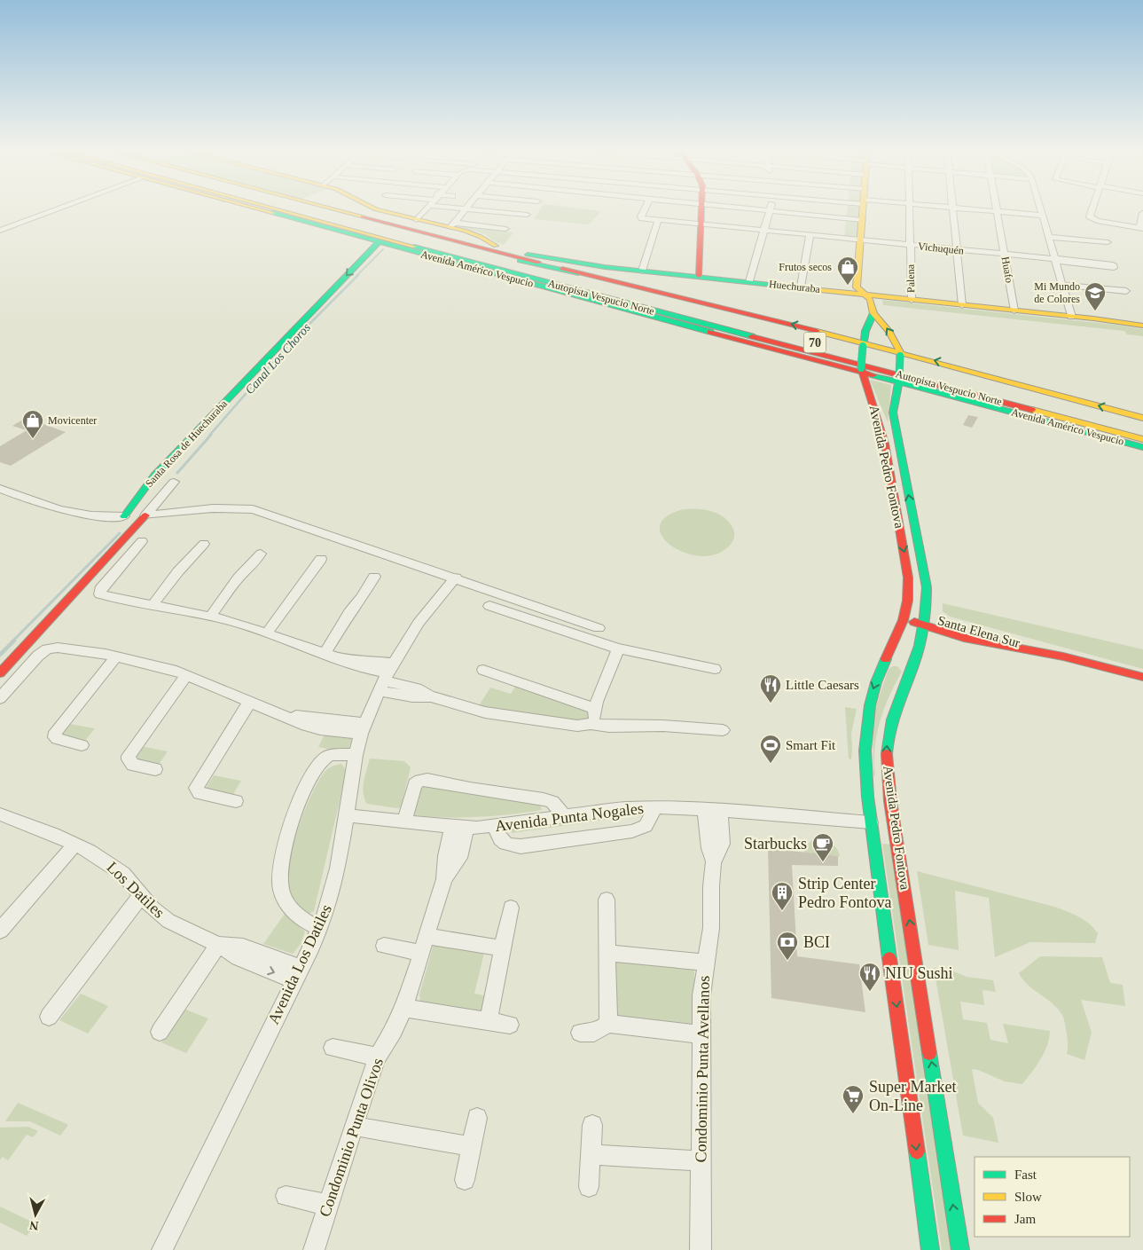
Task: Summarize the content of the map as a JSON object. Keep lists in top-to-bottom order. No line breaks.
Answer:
{"streets":{"main road":["Avenida Américo Vespucio","Huechuraba","Autopista Vespucio Norte","70","Santa Rosa de Huechuraba","Avenida Pedro Fontova","Santa Elena Sur"],"street":["Vichuquén","Huafo","Palena","Avenida Punta Nogales","Los Datiles","Avenida Los Datiles","Condominio Punta Avellanos","Condominio Punta Olivos"]},"crossings":[["Vichuquén","Huafo"],["Vichuquén","Palena"],["Avenida Américo Vespucio","Santa Rosa de Huechuraba"],["Avenida Américo Vespucio","Avenida Pedro Fontova"],["Huafo","Huechuraba"],["Palena","Huechuraba"],["Avenida Pedro Fontova","Santa Elena Sur"],["Avenida Pedro Fontova","Avenida Punta Nogales"],["Avenida Punta Nogales","Avenida Los Datiles"],["Avenida Punta Nogales","Condominio Punta Avellanos"],["Avenida Punta Nogales","Condominio Punta Olivos"],["Los Datiles","Avenida Los Datiles"]],"one_way":["Santa Rosa de Huechuraba"],"water":["Canal Los Choros"],"places":{"shop":["Frutos secos","Movicenter"],"school or university":["Mi Mundo de Colores"],"restaurant":["Little Caesars","NIU Sushi"],"sports":["Smart Fit"],"cafe":["Starbucks"],"building":["Strip Center Pedro Fontova"],"bank":["BCI"],"supermarket":["Super Market On-Line"]},"legend":["Fast","Slow","Jam"],"north":"bottom"}
